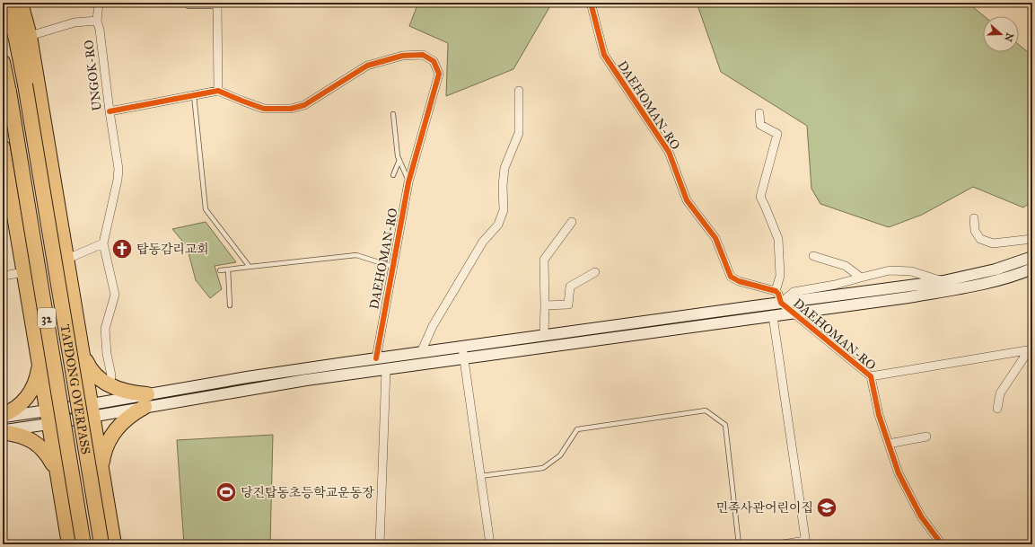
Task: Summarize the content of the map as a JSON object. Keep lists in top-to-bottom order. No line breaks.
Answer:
{"streets":{"highway":["32","TAPDONG OVERPASS"],"main road":["DAEHOMAN-RO"],"street":["UNGOK-RO"]},"places":{"church":["탑동감리교회"],"sports":["당진탑동초등학교운동장"],"school or university":["민족사관어린이집"]},"north":"right"}
